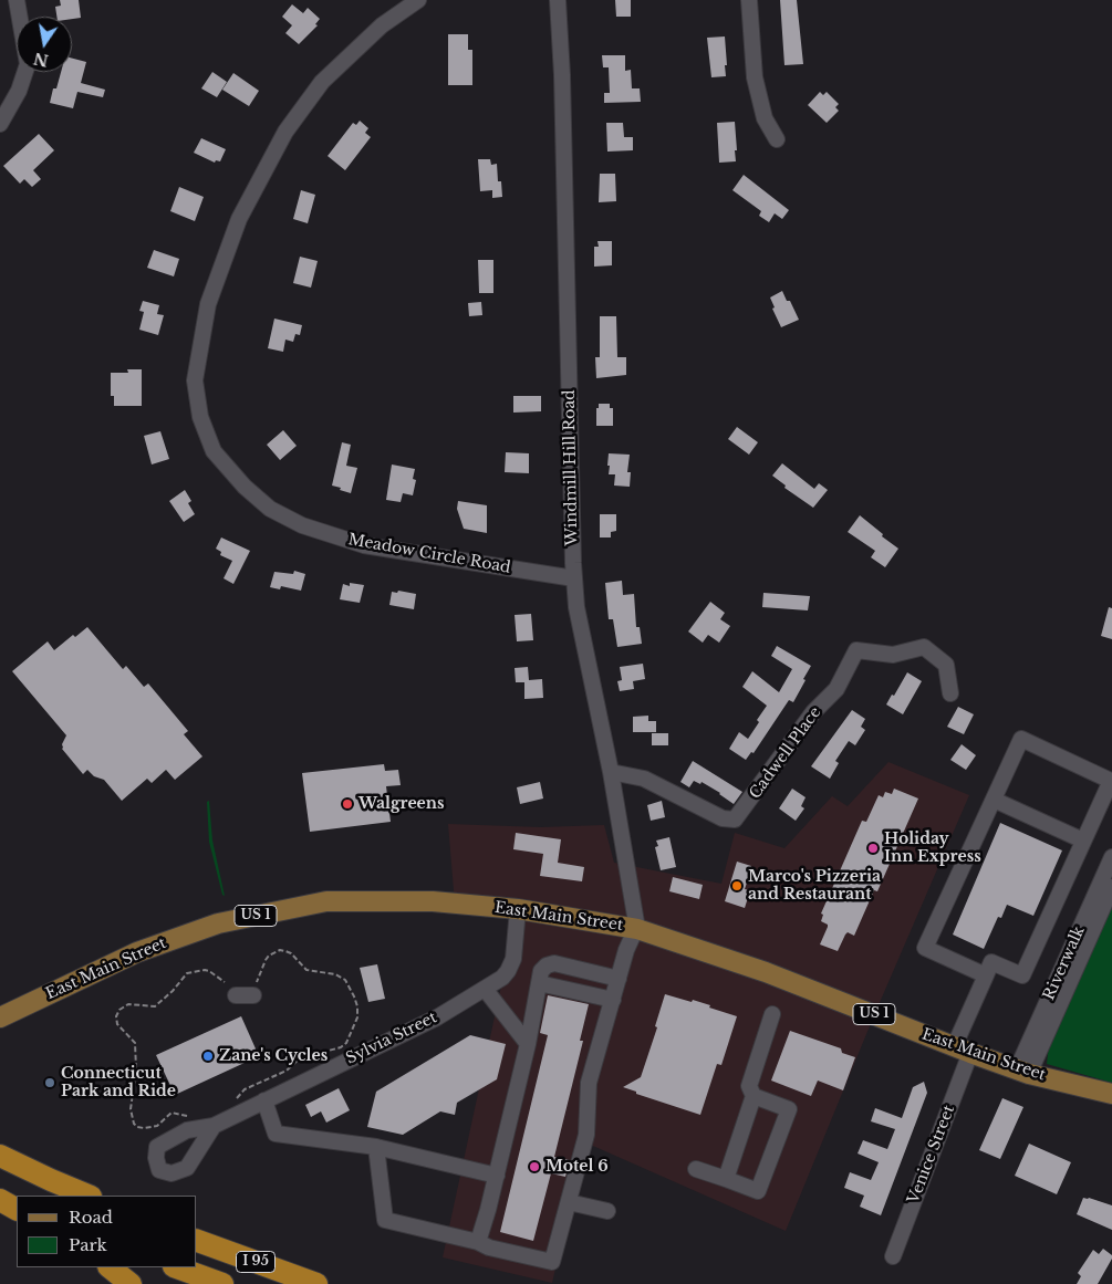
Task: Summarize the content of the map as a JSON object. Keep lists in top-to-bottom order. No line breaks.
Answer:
{"streets":{"highway":["I 95"],"main road":["US 1","East Main Street"],"street":["Windmill Hill Road","Meadow Circle Road","Cadwell Place","Riverwalk","Sylvia Street","Venice Street"]},"crossings":[["Windmill Hill Road","Meadow Circle Road"],["Windmill Hill Road","Cadwell Place"],["Windmill Hill Road","East Main Street"],["East Main Street","Riverwalk"],["East Main Street","Sylvia Street"],["East Main Street","Venice Street"]],"places":["Walgreens","Holiday Inn Express","Marco's Pizzeria and Restaurant","Zane's Cycles","Connecticut Park and Ride","Motel 6"],"legend":["Road","Park"],"north":"bottom"}
